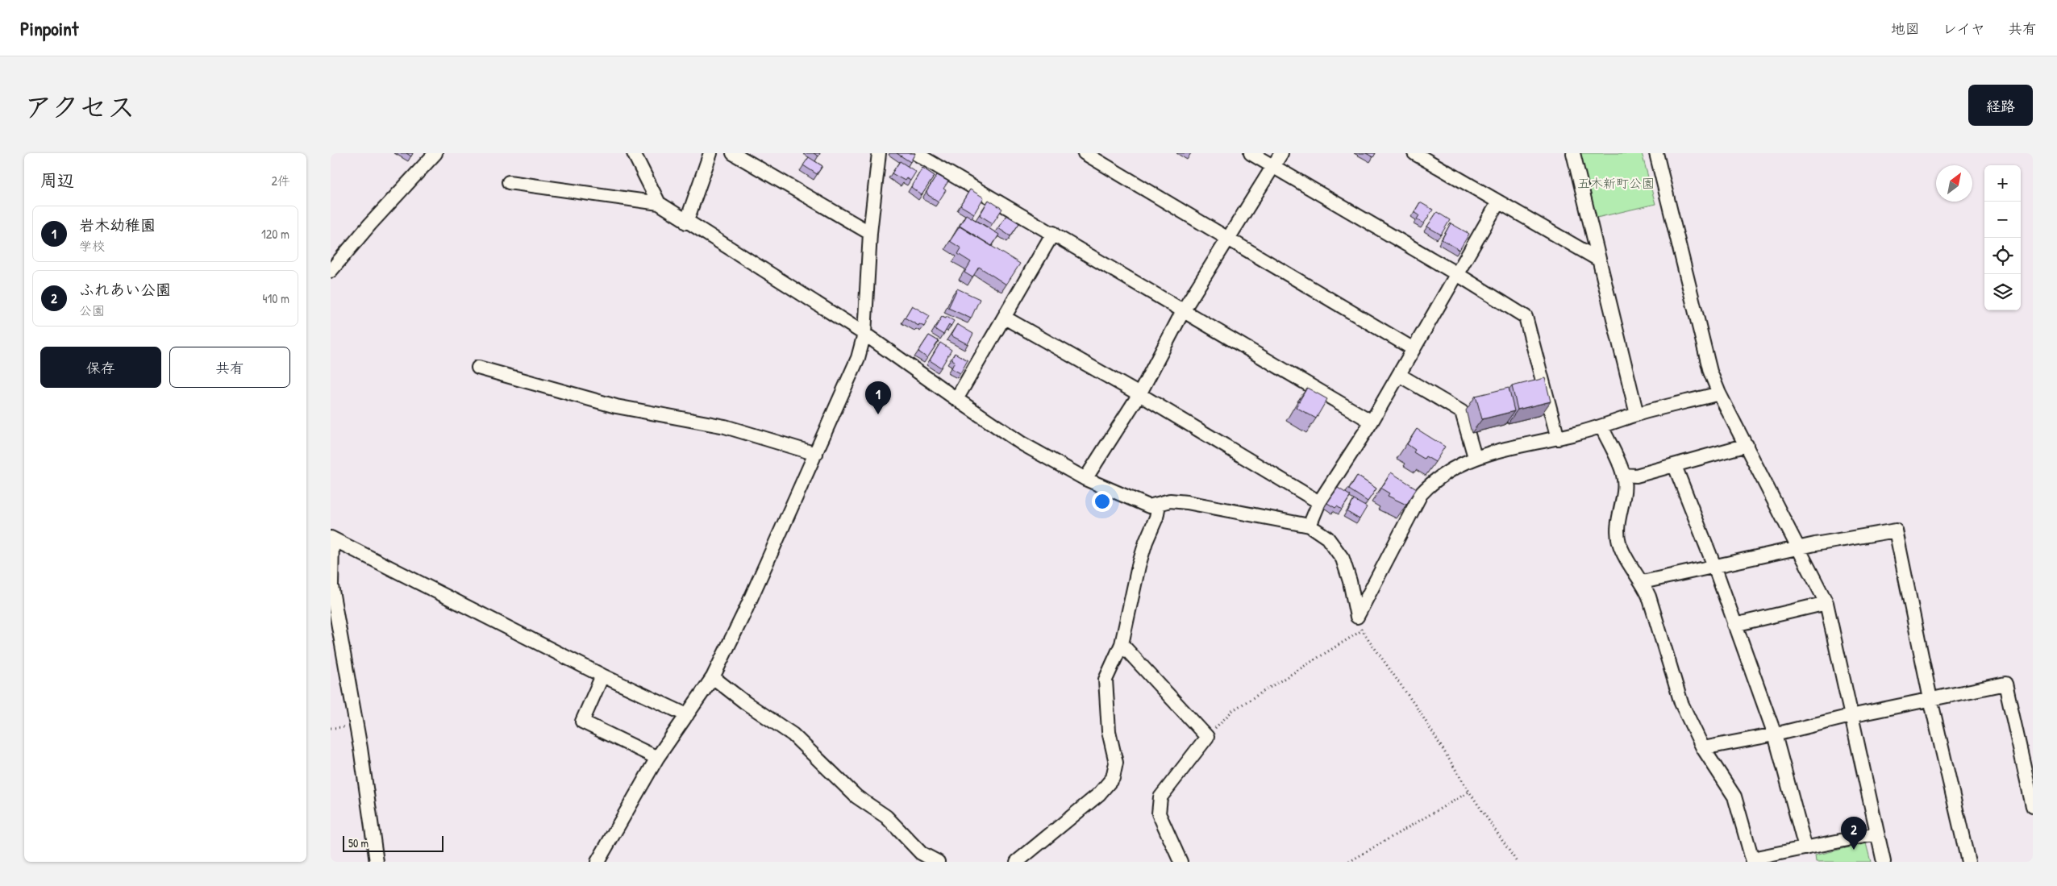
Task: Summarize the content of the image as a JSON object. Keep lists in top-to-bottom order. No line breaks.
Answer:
{"parks":["五木新町公園"],"scale_bar":"50 m","north":"top right","page":{"header":"Pinpoint","nav":["地図","レイヤ","共有"],"title":"アクセス","buttons":["経路",["保存","共有"]],"heading":["周辺","2件"],"map_buttons":["+","−"],"list":[{"mark":"1","name":"岩木幼稚園","note":"学校","value":"120 m"},{"mark":"2","name":"ふれあい公園","note":"公園","value":"410 m"}],"pins":["1","2"],"scale":"50 m"}}
